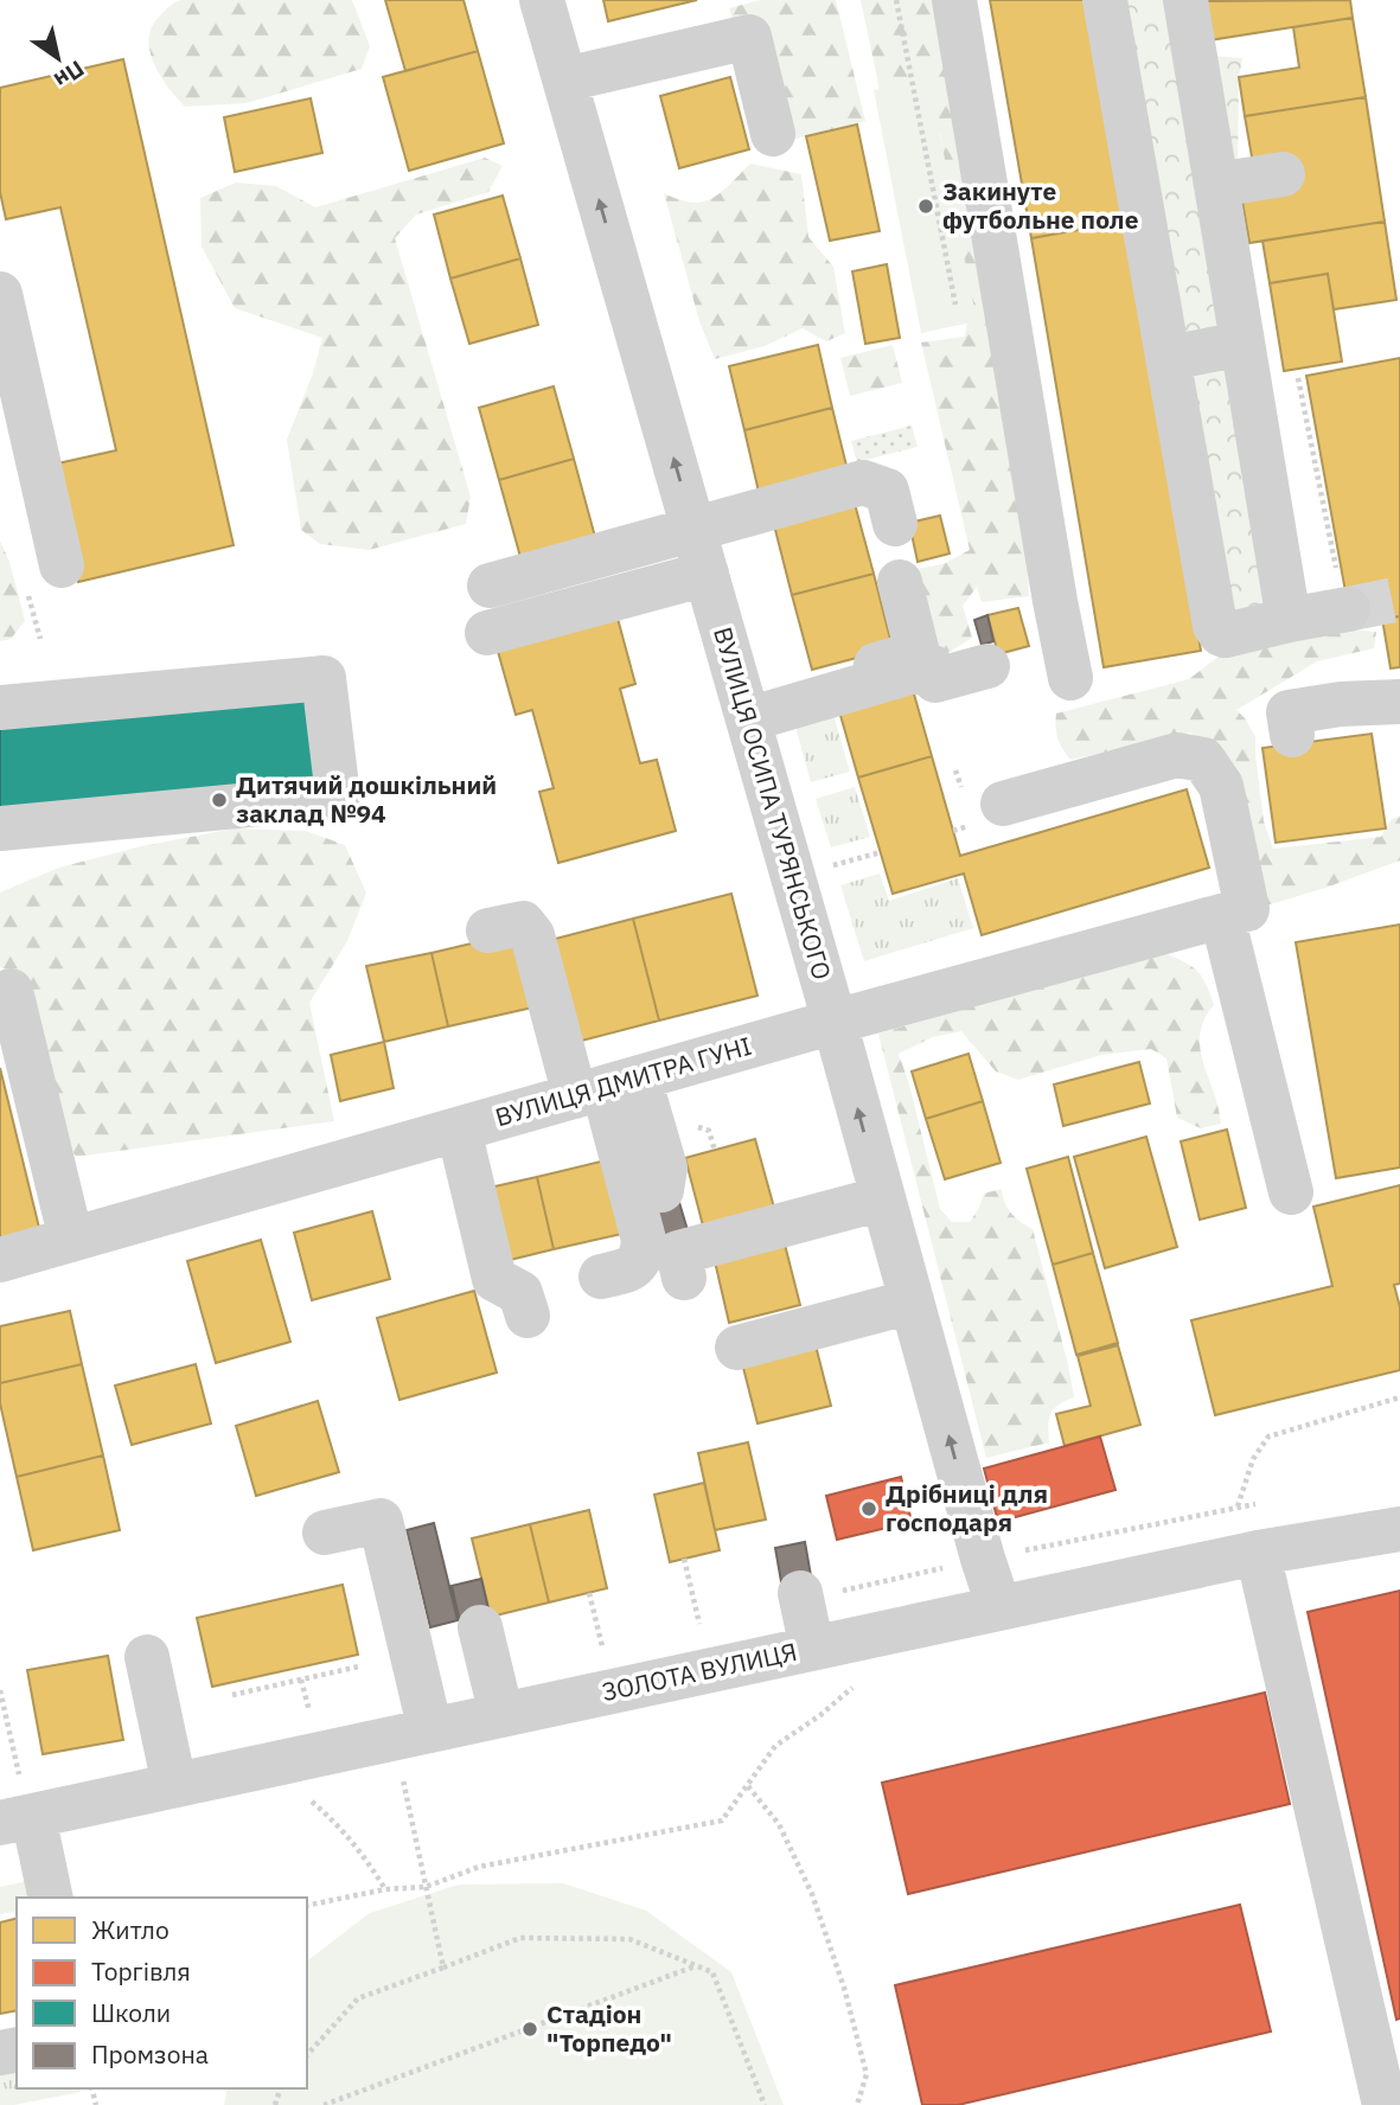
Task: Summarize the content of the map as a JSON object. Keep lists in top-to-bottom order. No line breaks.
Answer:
{"streets":{"street":["ВУЛИЦЯ ОСИПА ТУРЯНСЬКОГО","ВУЛИЦЯ ДМИТРА ГУНІ","ЗОЛОТА ВУЛИЦЯ"]},"crossings":[["ВУЛИЦЯ ОСИПА ТУРЯНСЬКОГО","ВУЛИЦЯ ДМИТРА ГУНІ"],["ВУЛИЦЯ ОСИПА ТУРЯНСЬКОГО","ЗОЛОТА ВУЛИЦЯ"]],"places":["Закинуте футбольне поле","Дитячий дошкільний заклад №94","Дрібниці для господаря","Стадіон \"Торпедо\""],"legend":["Житло","Торгівля","Школи","Промзона"],"north":"bottom right"}
